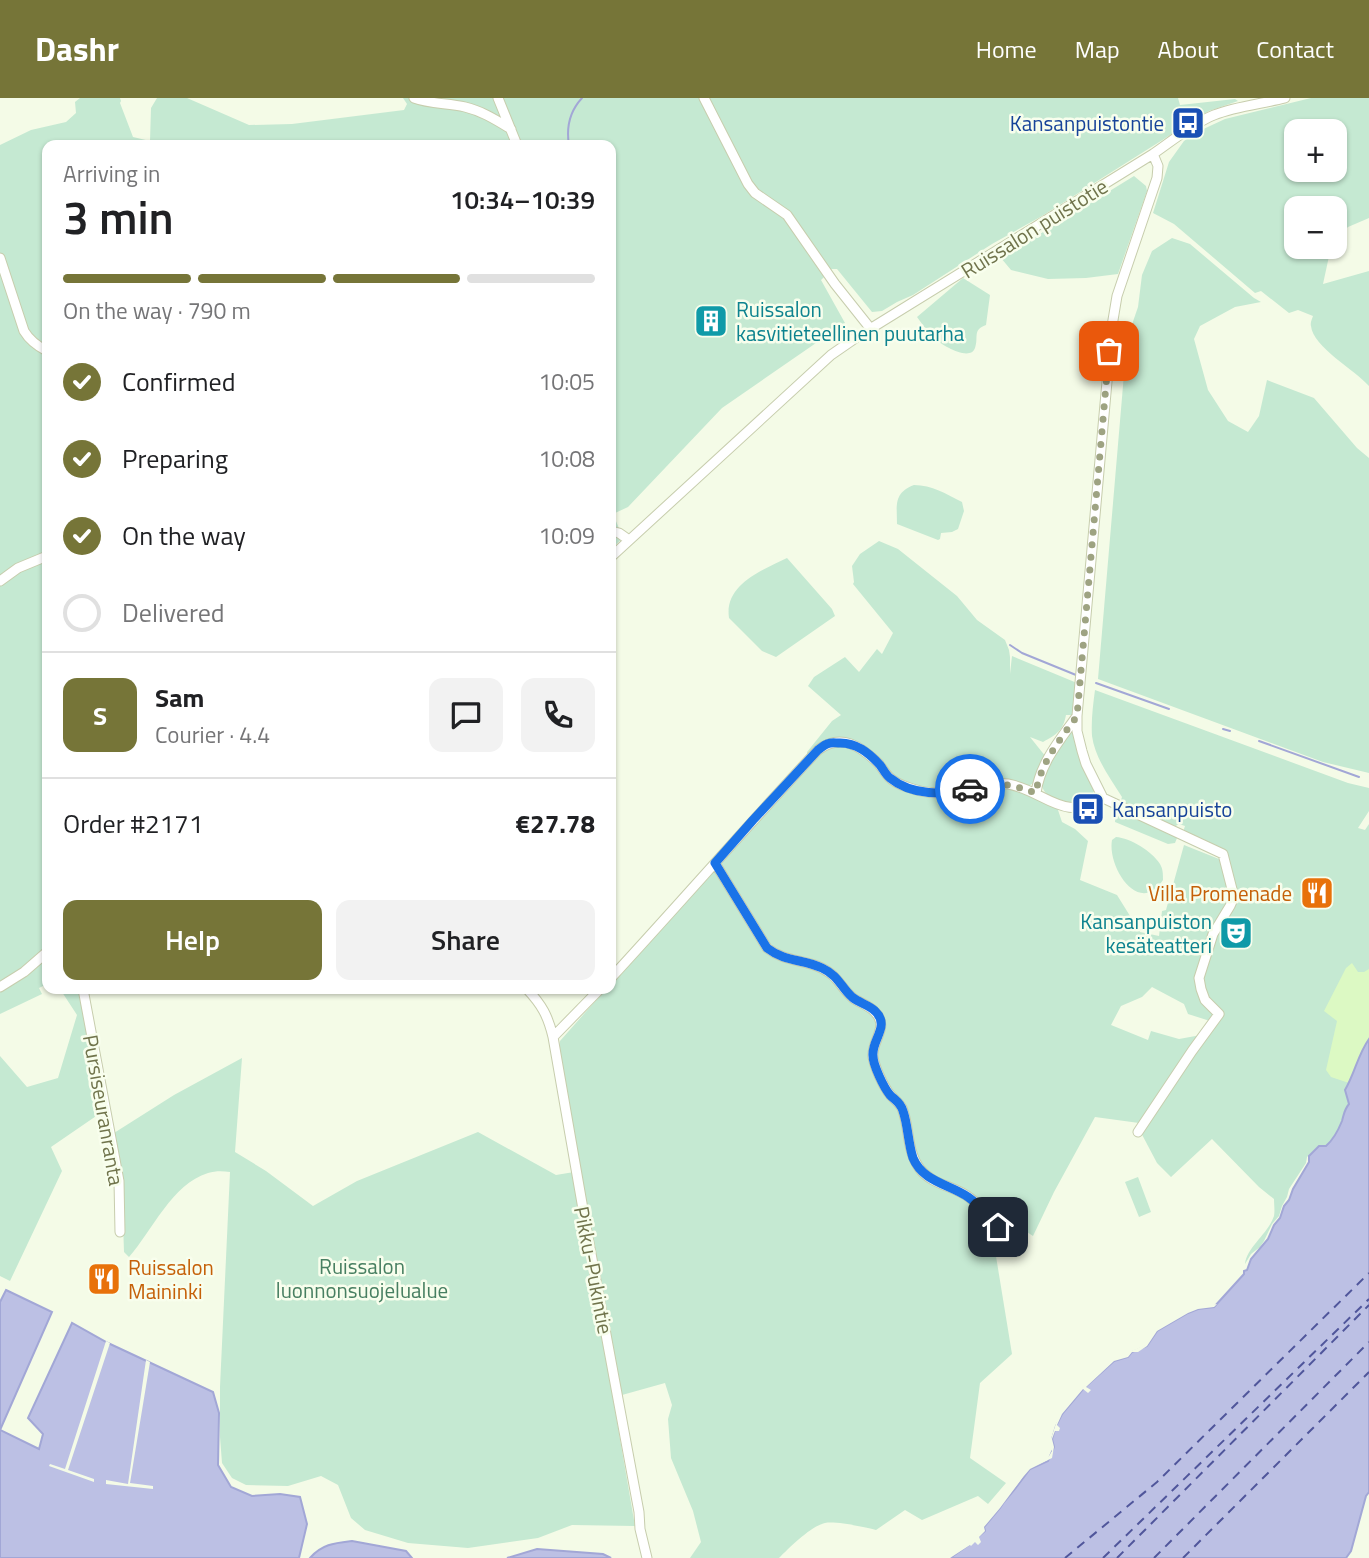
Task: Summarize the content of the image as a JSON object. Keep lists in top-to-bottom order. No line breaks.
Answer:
{"streets":{"street":["Ruissalon puistotie","Pursiseuranranta","Pikku-Pukintie"]},"parks":["Ruissalon luonnonsuojelualue"],"places":{"bus stop":["Kansanpuistontie","Kansanpuisto"],"building":["Ruissalon kasvitieteellinen puutarha"],"restaurant":["Villa Promenade","Ruissalon Maininki"],"theatre":["Kansanpuiston kesäteatteri"]},"page":{"header":"Dashr","nav":["Home","Map","About","Contact"],"map_buttons":["+","−"],"heading":["3 min","Arriving in","10:34–10:39"],"panel":["Sam","Courier · 4.4","Order #2171","€27.78"],"bar":"On the way · 790 m","list":[["Confirmed","10:05"],["Preparing","10:08"],["On the way","10:09"],"Delivered"],"round":"S","buttons":["Help","Share"]}}
